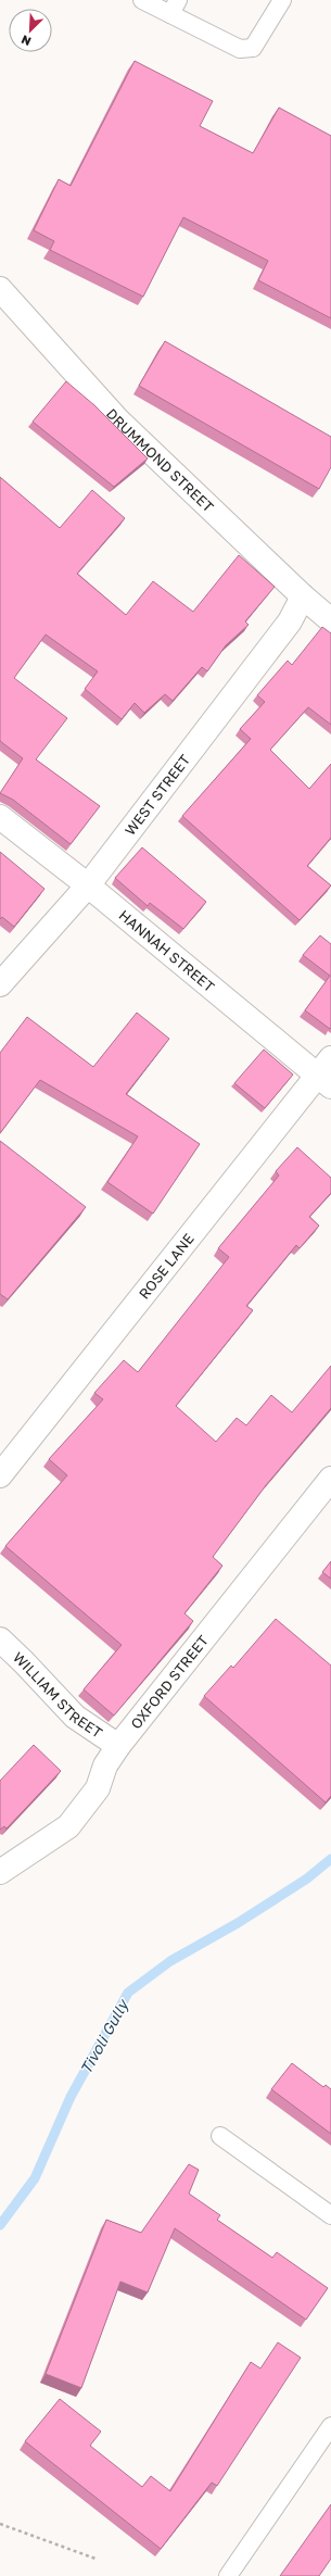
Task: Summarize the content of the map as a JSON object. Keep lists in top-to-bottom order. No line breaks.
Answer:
{"streets":{"street":["DRUMMOND STREET","WEST STREET","HANNAH STREET","ROSE LANE","OXFORD STREET","WILLIAM STREET"]},"crossings":[["DRUMMOND STREET","WEST STREET"],["WEST STREET","HANNAH STREET"],["HANNAH STREET","ROSE LANE"],["OXFORD STREET","WILLIAM STREET"]],"water":["Tivoli Gully"],"north":"bottom left"}
